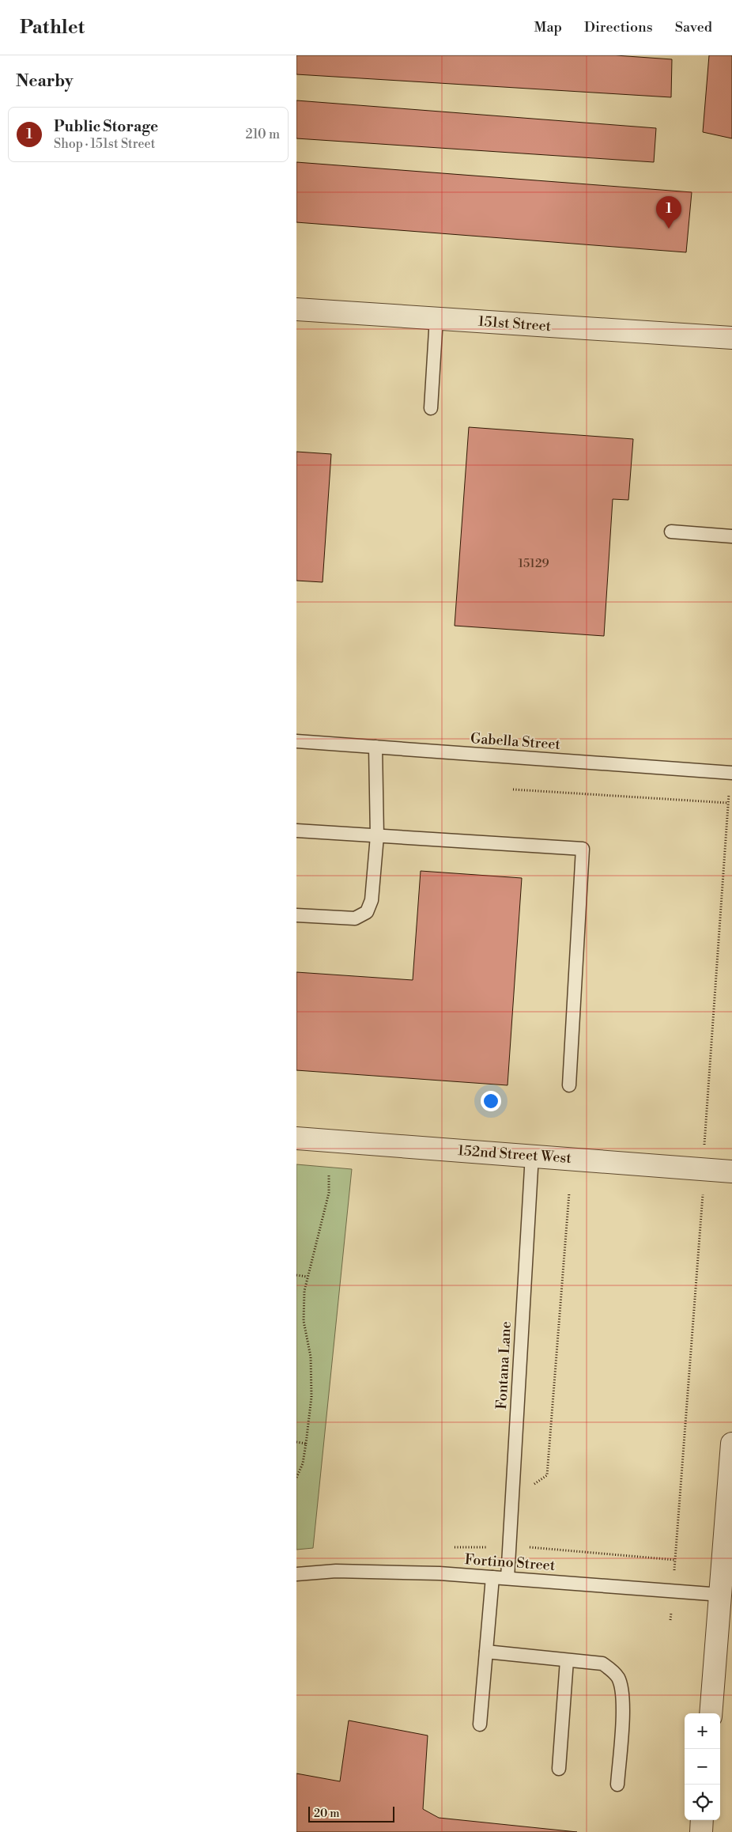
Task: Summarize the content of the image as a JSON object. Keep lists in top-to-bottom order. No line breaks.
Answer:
{"streets":{"street":["151st Street","152nd Street West"],"lane":["Gabella Street","Fontana Lane","Fortino Street"]},"crossings":[["152nd Street West","Fontana Lane"],["Fontana Lane","Fortino Street"]],"house_numbers":["15129"],"scale_bar":"20 m","page":{"header":"Pathlet","nav":["Map","Directions","Saved"],"heading":"Nearby","list":[{"mark":"1","name":"Public Storage","note":"Shop · 151st Street","value":"210 m"}],"pins":"1","map_buttons":["+","−"],"scale":"20 m"}}
